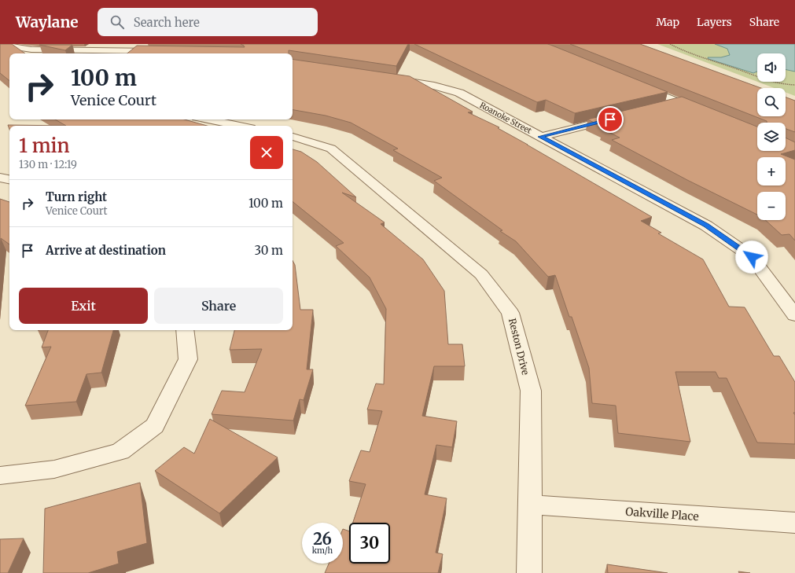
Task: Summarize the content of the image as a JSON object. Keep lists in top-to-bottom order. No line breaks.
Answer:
{"streets":{"street":["Roanoke Street","Reston Drive","Oakville Place"]},"crossings":[["Reston Drive","Oakville Place"]],"page":{"header":"Waylane","search":"Search here","nav":["Map","Layers","Share"],"map_buttons":["+","−"],"turn":["100 m","Venice Court"],"heading":["1 min","130 m · 12:19"],"list":[{"name":"Turn right","note":"Venice Court","value":"100 m"},{"name":"Arrive at destination","value":"30 m"}],"buttons":["Exit","Share"],"speed":"26 km/h","limit":"30"}}
